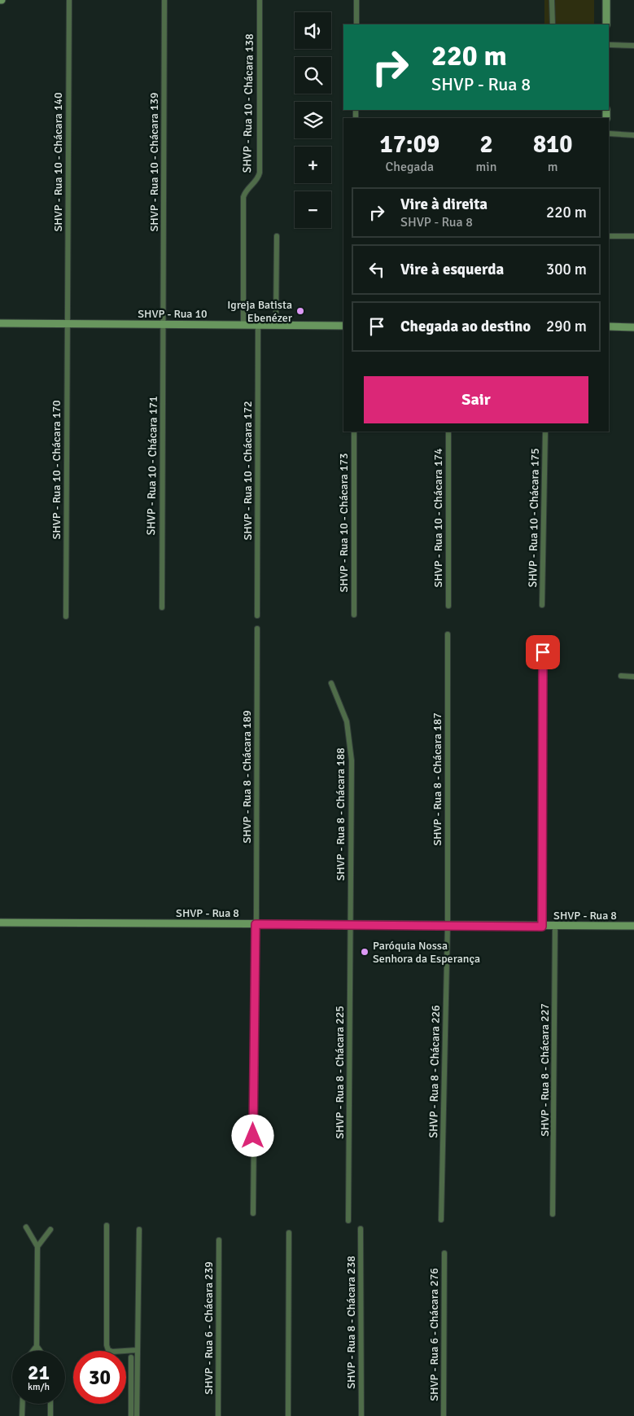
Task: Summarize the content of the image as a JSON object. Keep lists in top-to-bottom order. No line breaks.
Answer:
{"streets":{"street":["SHVP - Rua 10 - Chácara 138","SHVP - Rua 10 - Chácara 140","SHVP - Rua 10 - Chácara 139","SHVP - Rua 10","SHVP - Rua 10 - Chácara 171","SHVP - Rua 10 - Chácara 170","SHVP - Rua 10 - Chácara 172","SHVP - Rua 10 - Chácara 174","SHVP - Rua 10 - Chácara 175","SHVP - Rua 10 - Chácara 173","SHVP - Rua 8 - Chácara 189","SHVP - Rua 8 - Chácara 187","SHVP - Rua 8 - Chácara 188","SHVP - Rua 8","SHVP - Rua 8 - Chácara 227","SHVP - Rua 8 - Chácara 226","SHVP - Rua 8 - Chácara 225","SHVP - Rua 8 - Chácara 238","SHVP - Rua 6 - Chácara 239","SHVP - Rua 6 - Chácara 276"]},"crossings":[["SHVP - Rua 10 - Chácara 138","SHVP - Rua 10"],["SHVP - Rua 10 - Chácara 140","SHVP - Rua 10"],["SHVP - Rua 10 - Chácara 140","SHVP - Rua 10 - Chácara 170"],["SHVP - Rua 10 - Chácara 139","SHVP - Rua 10"],["SHVP - Rua 10 - Chácara 139","SHVP - Rua 10 - Chácara 171"],["SHVP - Rua 10","SHVP - Rua 10 - Chácara 171"],["SHVP - Rua 10","SHVP - Rua 10 - Chácara 170"],["SHVP - Rua 10","SHVP - Rua 10 - Chácara 172"],["SHVP - Rua 8 - Chácara 189","SHVP - Rua 8"],["SHVP - Rua 8 - Chácara 187","SHVP - Rua 8"],["SHVP - Rua 8 - Chácara 187","SHVP - Rua 8 - Chácara 226"],["SHVP - Rua 8 - Chácara 188","SHVP - Rua 8"],["SHVP - Rua 8 - Chácara 188","SHVP - Rua 8 - Chácara 225"],["SHVP - Rua 8","SHVP - Rua 8 - Chácara 227"],["SHVP - Rua 8","SHVP - Rua 8 - Chácara 226"],["SHVP - Rua 8","SHVP - Rua 8 - Chácara 225"]],"places":["Igreja Batista Ebenézer","Paróquia Nossa Senhora da Esperança"],"page":{"map_buttons":["+","−"],"turn":["220 m","SHVP - Rua 8"],"eta":["17:09","Chegada","2","min","810","m"],"list":[{"name":"Vire à direita","note":"SHVP - Rua 8","value":"220 m"},{"name":"Vire à esquerda","value":"300 m"},{"name":"Chegada ao destino","value":"290 m"}],"buttons":"Sair","speed":"21 km/h","limit":"30"}}
